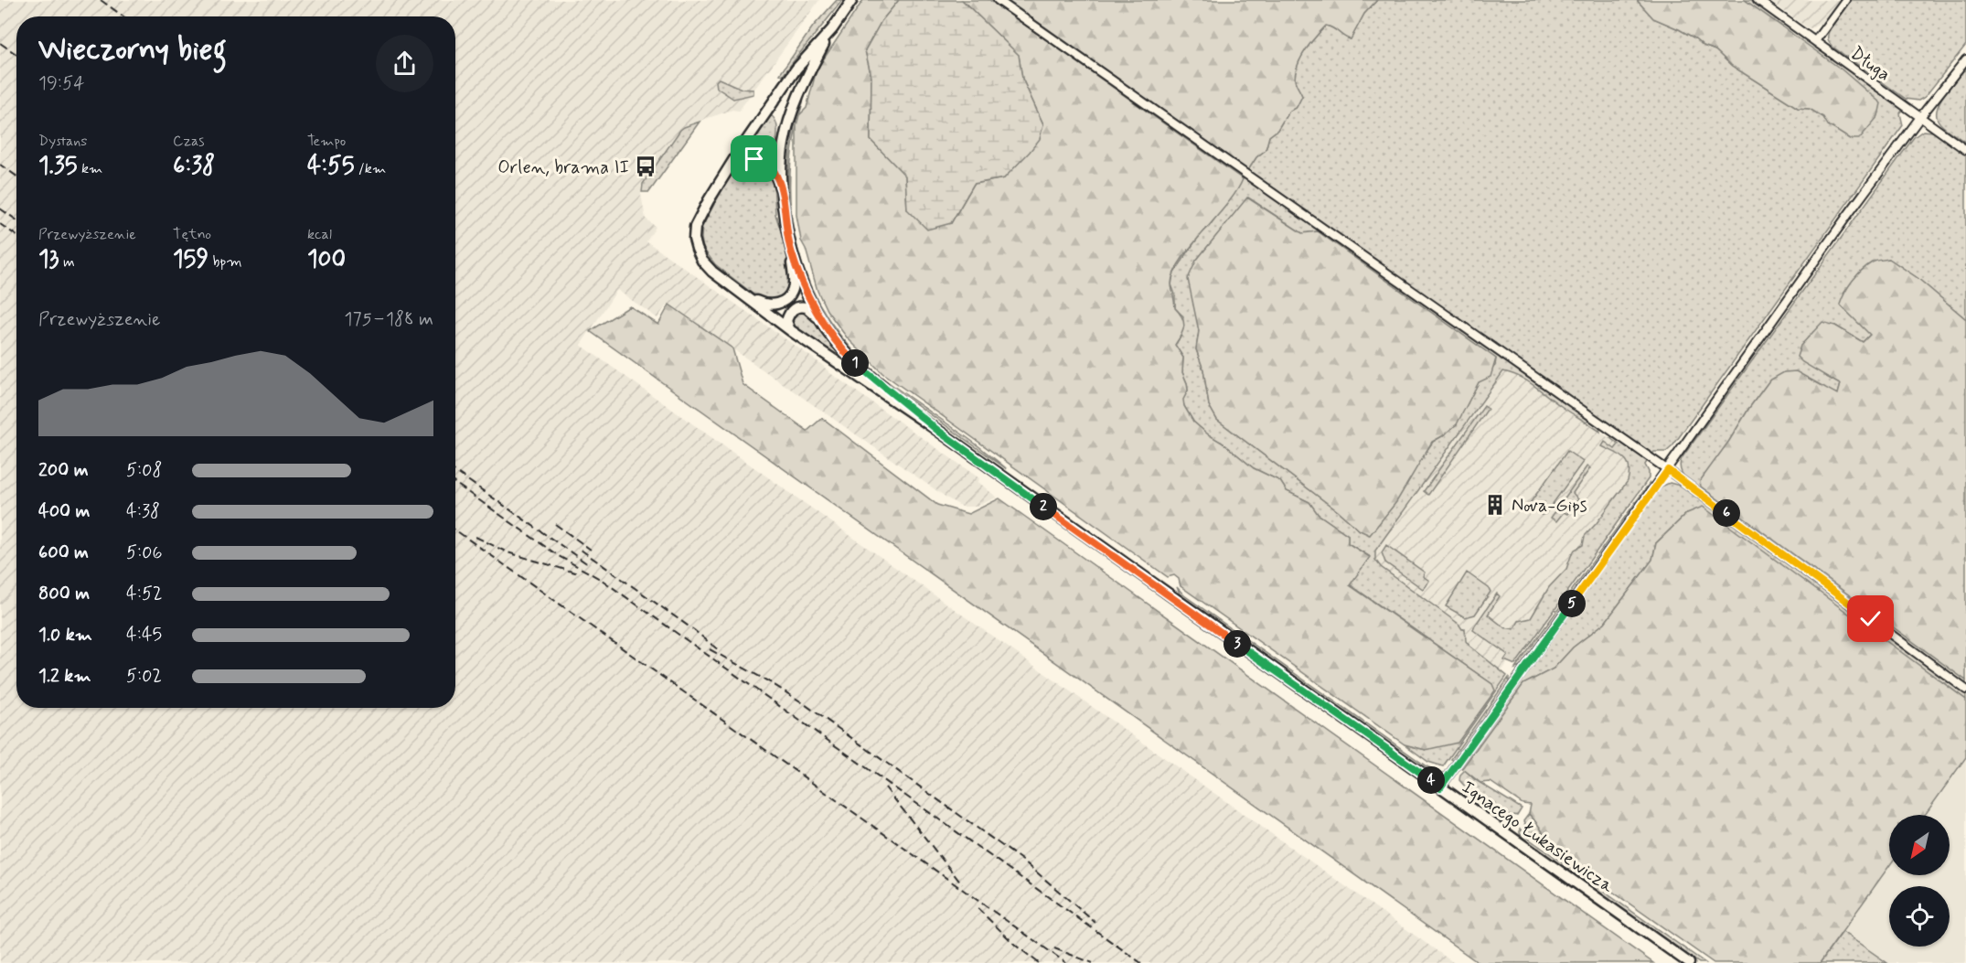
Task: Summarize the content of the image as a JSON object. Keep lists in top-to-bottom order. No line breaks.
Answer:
{"streets":{"main road":["Ignacego Łukasiewicza"],"street":["Długa"]},"places":{"bus stop":["Orlen, brama II"],"building":["Nova-Gips"]},"north":"bottom left","page":{"heading":["Wieczorny bieg","19:54"],"stats":[["Dystans","1.35 km"],["Czas","6:38"],["Tempo","4:55 /km"],["Przewyższenie","13 m"],["Tętno","159 bpm"],["kcal","100"]],"chart":["Przewyższenie","175–188 m"],"pins":["1","2","6","5","3","4"],"list":[{"name":"200 m","note":"5:08"},{"name":"400 m","note":"4:38"},{"name":"600 m","note":"5:06"},{"name":"800 m","note":"4:52"},{"name":"1.0 km","note":"4:45"},{"name":"1.2 km","note":"5:02"}]}}
